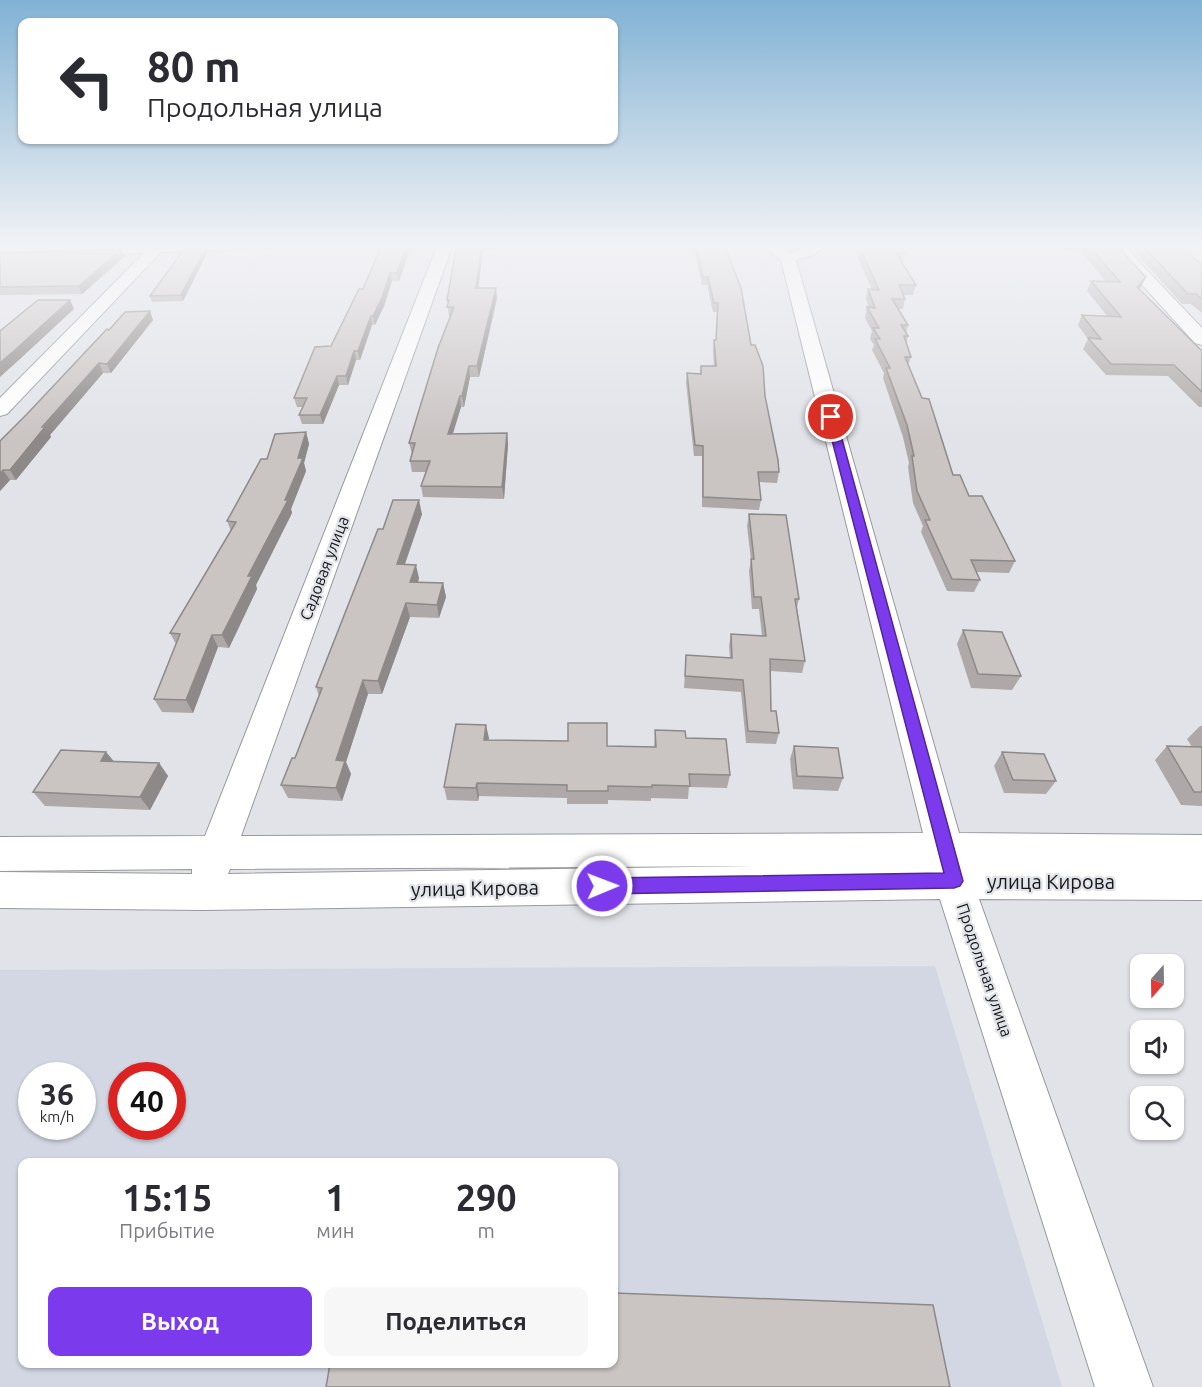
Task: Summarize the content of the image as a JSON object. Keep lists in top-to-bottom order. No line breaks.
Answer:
{"streets":{"street":["Садовая улица","улица Кирова","Продольная улица"]},"crossings":[["Садовая улица","улица Кирова"],["улица Кирова","Продольная улица"]],"north":"bottom","page":{"turn":["80 m","Продольная улица"],"speed":"36 km/h","limit":"40","eta":["15:15","Прибытие","1","мин","290","m"],"buttons":["Выход","Поделиться"]}}
